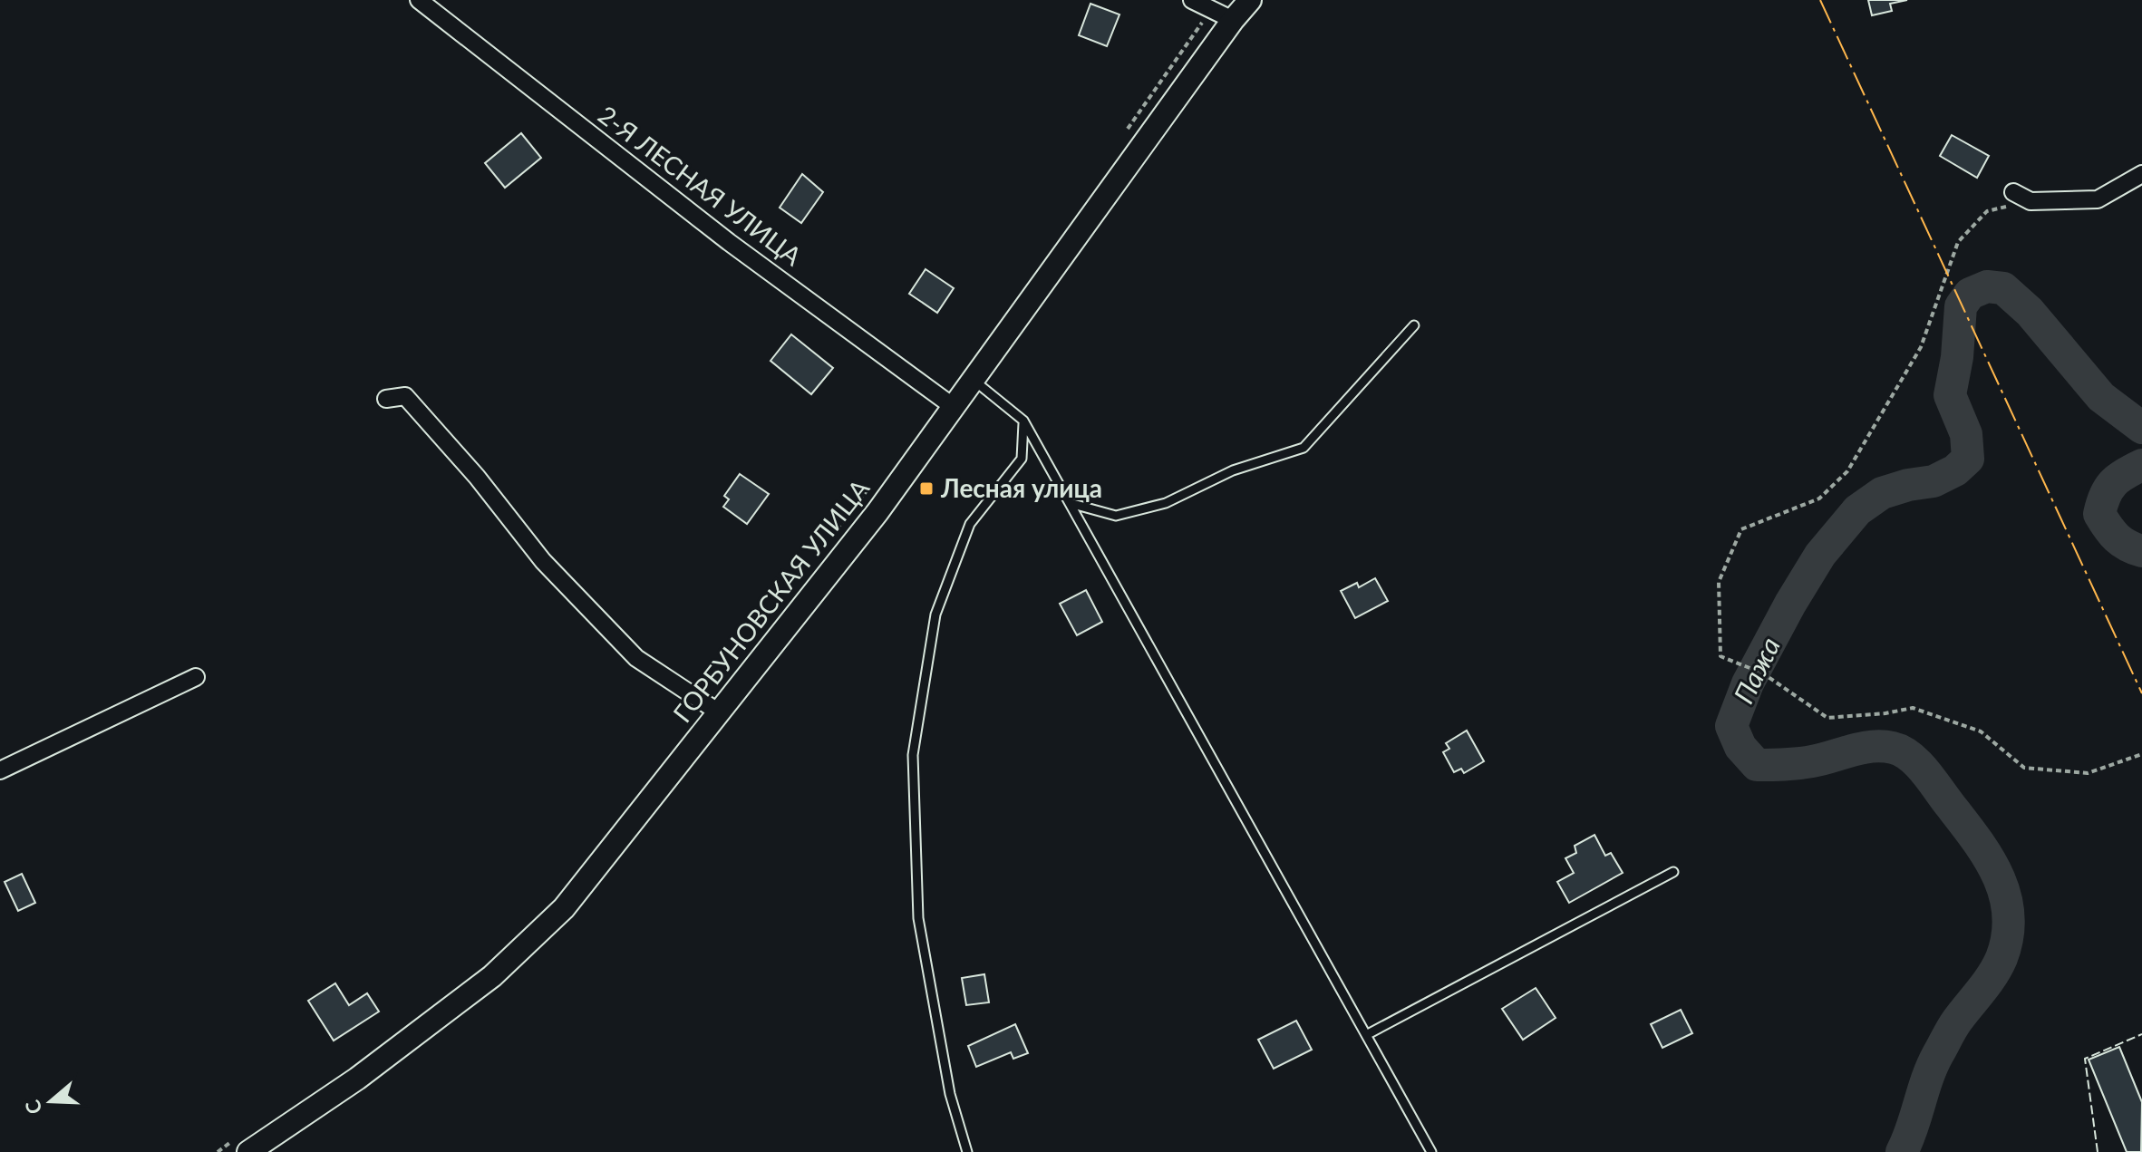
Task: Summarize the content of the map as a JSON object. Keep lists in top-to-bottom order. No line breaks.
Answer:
{"streets":{"main road":["ГОРБУНОВСКАЯ УЛИЦА"],"street":["2-Я ЛЕСНАЯ УЛИЦА"]},"crossings":[["2-Я ЛЕСНАЯ УЛИЦА","ГОРБУНОВСКАЯ УЛИЦА"]],"water":["Пажа"],"places":{"transit":["Лесная улица"]},"north":"left"}
